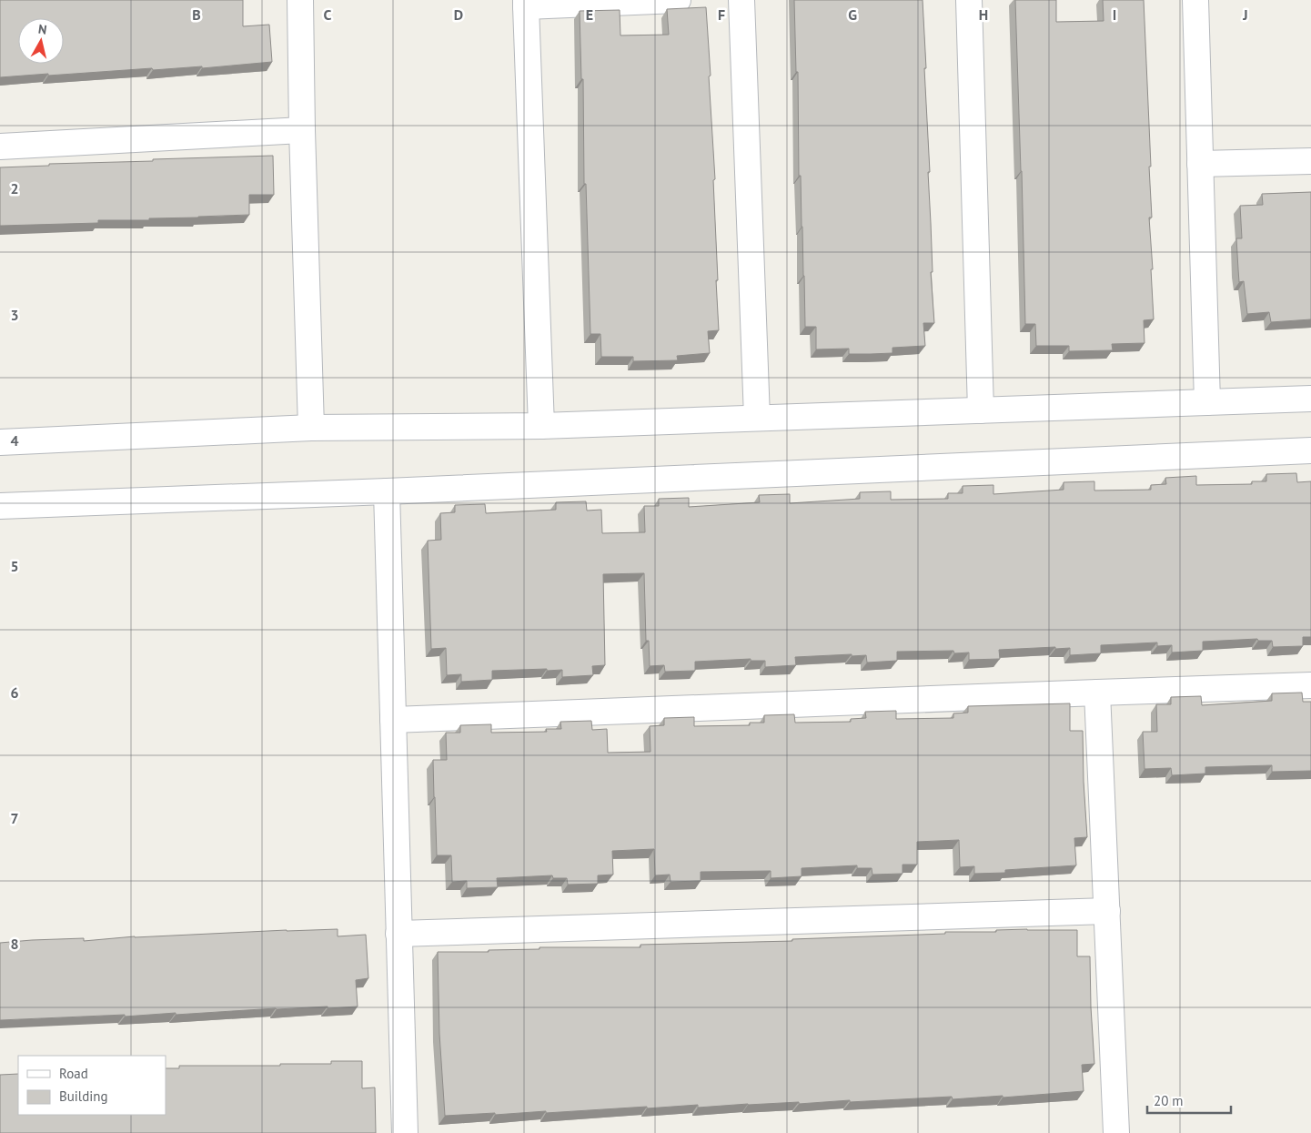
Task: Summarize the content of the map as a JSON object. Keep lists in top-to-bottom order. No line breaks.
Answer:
{"legend":["Road","Building"],"scale_bar":"20 m","north":"top","grid":{"columns":["B","C","D","E","F","G","H","I","J"],"rows":["2","3","4","5","6","7","8"]}}
